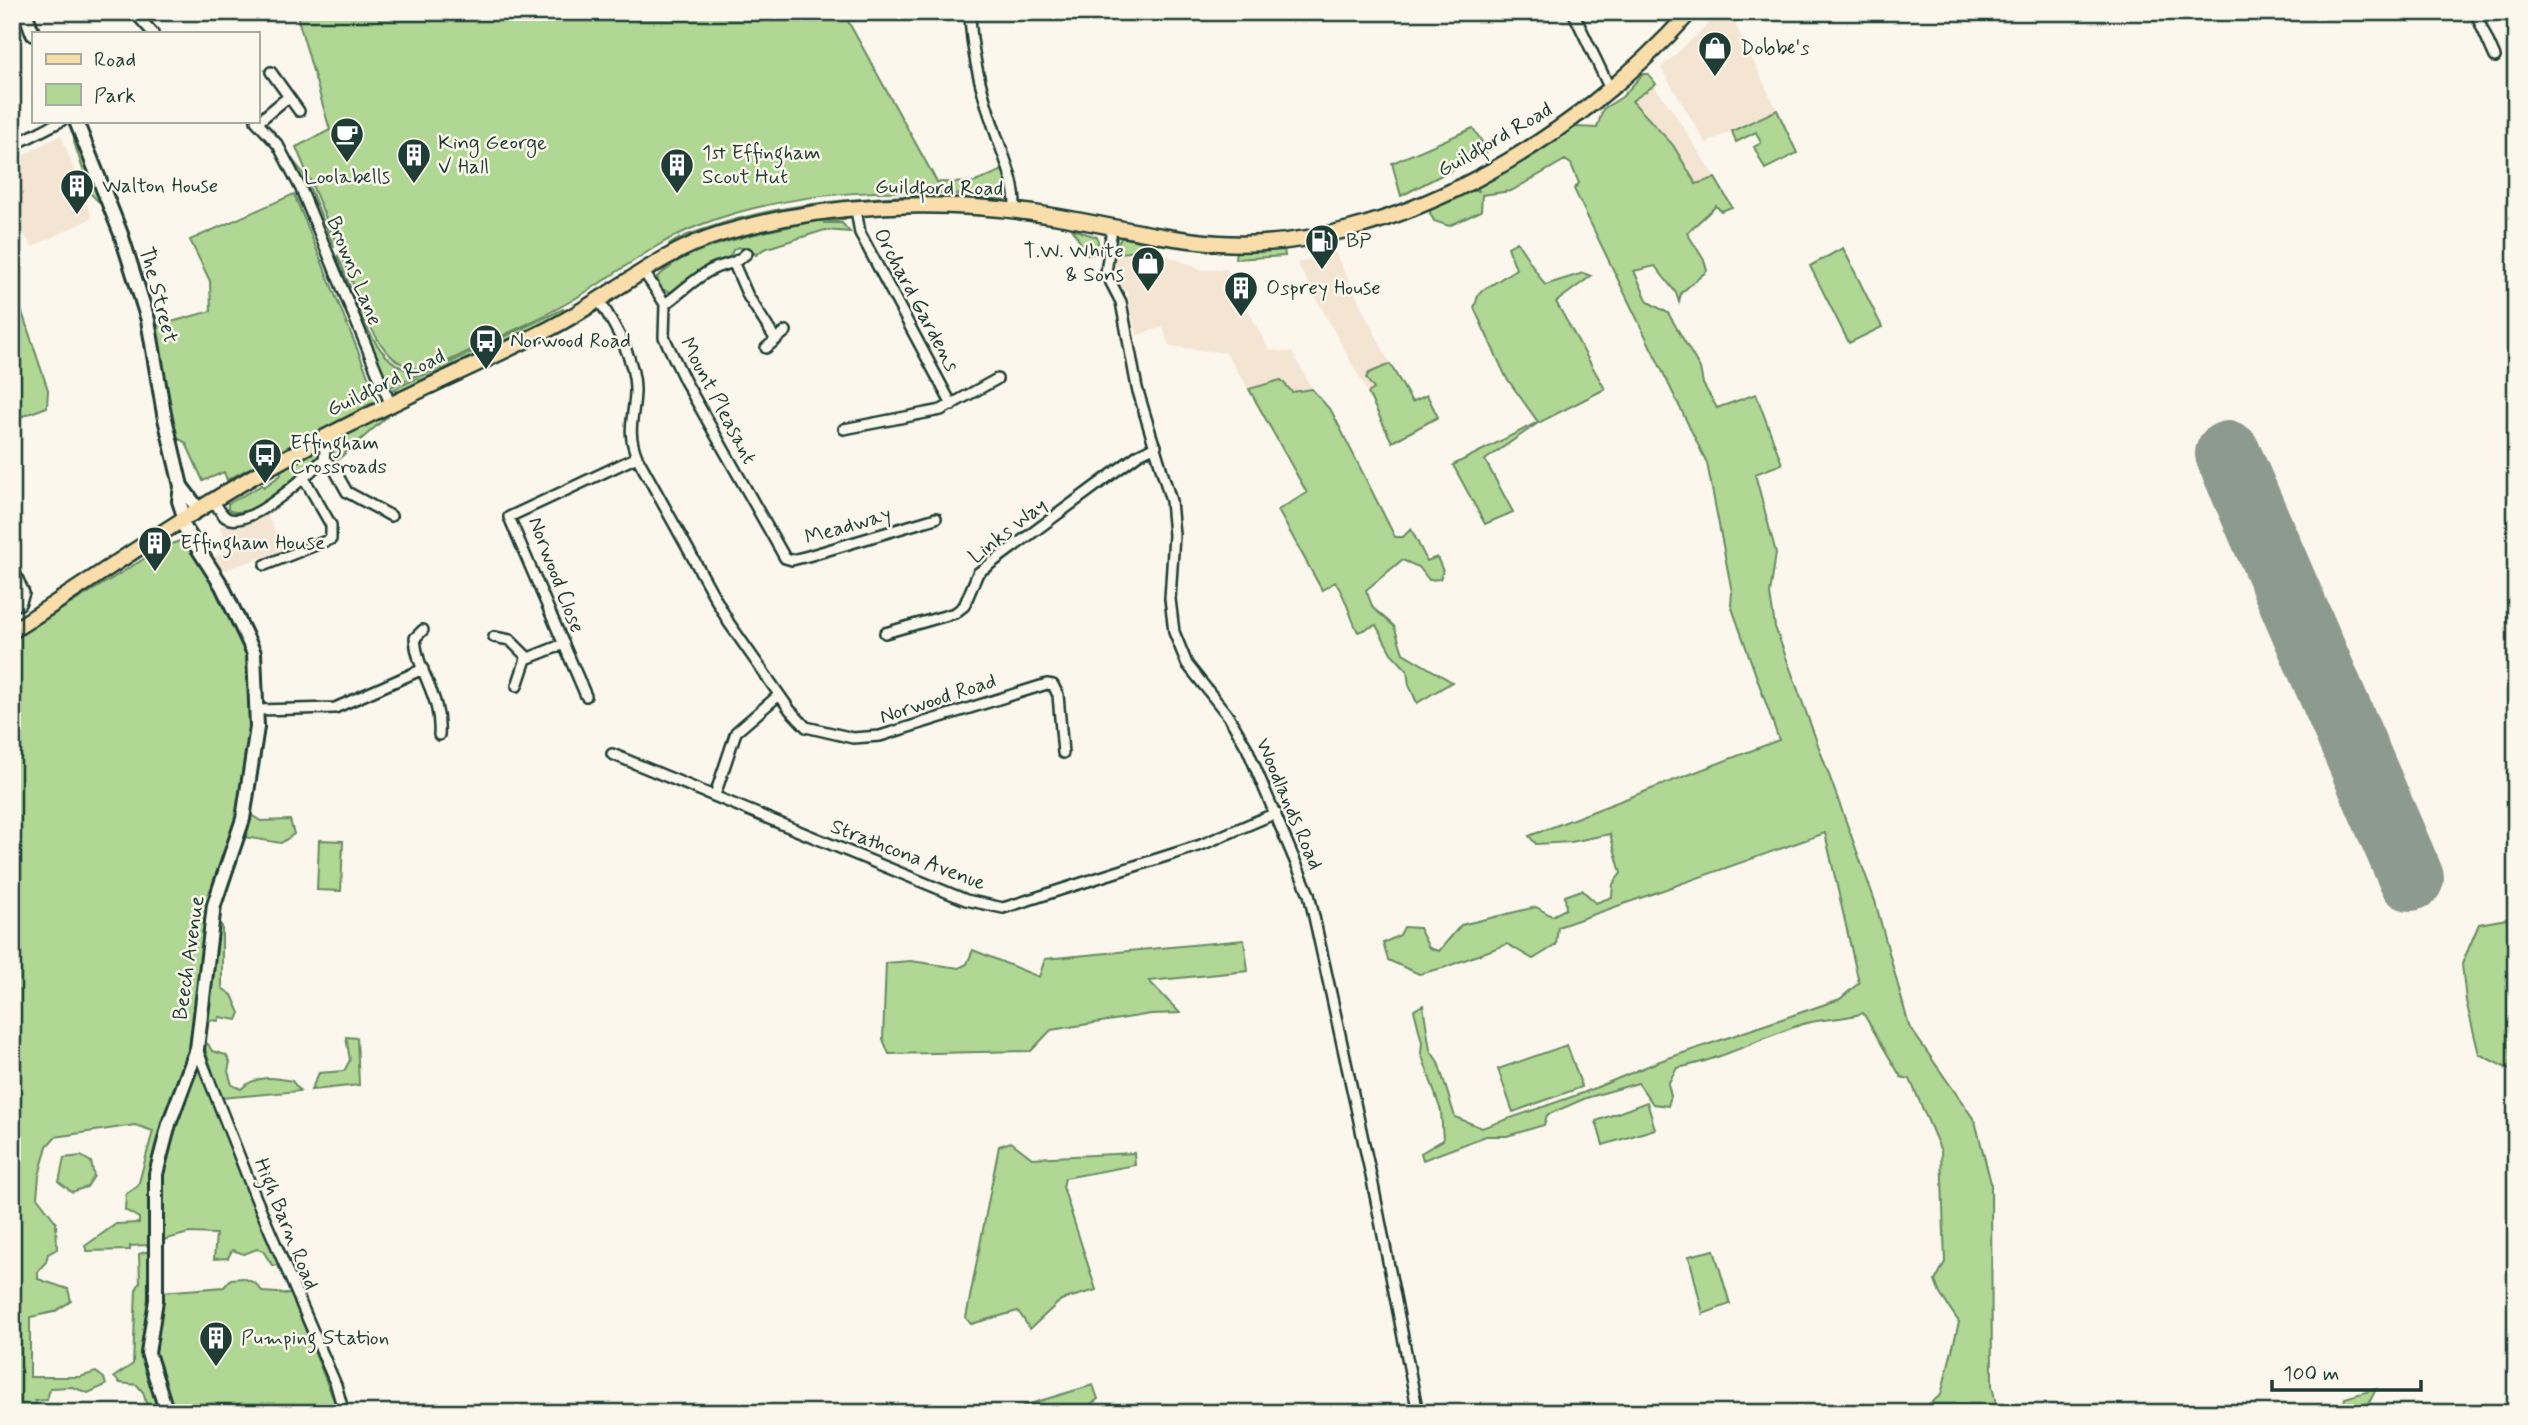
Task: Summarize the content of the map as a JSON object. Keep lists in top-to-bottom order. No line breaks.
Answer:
{"streets":{"main road":["Guildford Road"],"street":["Browns Lane","The Street","Orchard Gardens","Mount Pleasant","Meadway","Links Way","Norwood Close","Norwood Road","Woodlands Road","Strathcona Avenue","Beech Avenue","High Barn Road"]},"crossings":[["Guildford Road","Browns Lane"],["Guildford Road","The Street"],["Guildford Road","Orchard Gardens"],["Guildford Road","Norwood Road"],["Guildford Road","Woodlands Road"],["Guildford Road","Beech Avenue"],["The Street","Beech Avenue"],["Mount Pleasant","Meadway"],["Links Way","Woodlands Road"],["Norwood Close","Norwood Road"],["Woodlands Road","Strathcona Avenue"],["Beech Avenue","High Barn Road"]],"places":{"shop":["Dobbe's","T.W. White & Sons"],"cafe":["Loolabells"],"building":["King George V Hall","1st Effingham Scout Hut","Walton House","Osprey House","Effingham House","Pumping Station"],"fuel station":["BP"],"bus stop":["Norwood Road","Effingham Crossroads"]},"legend":["Road","Park"],"scale_bar":"100 m"}
